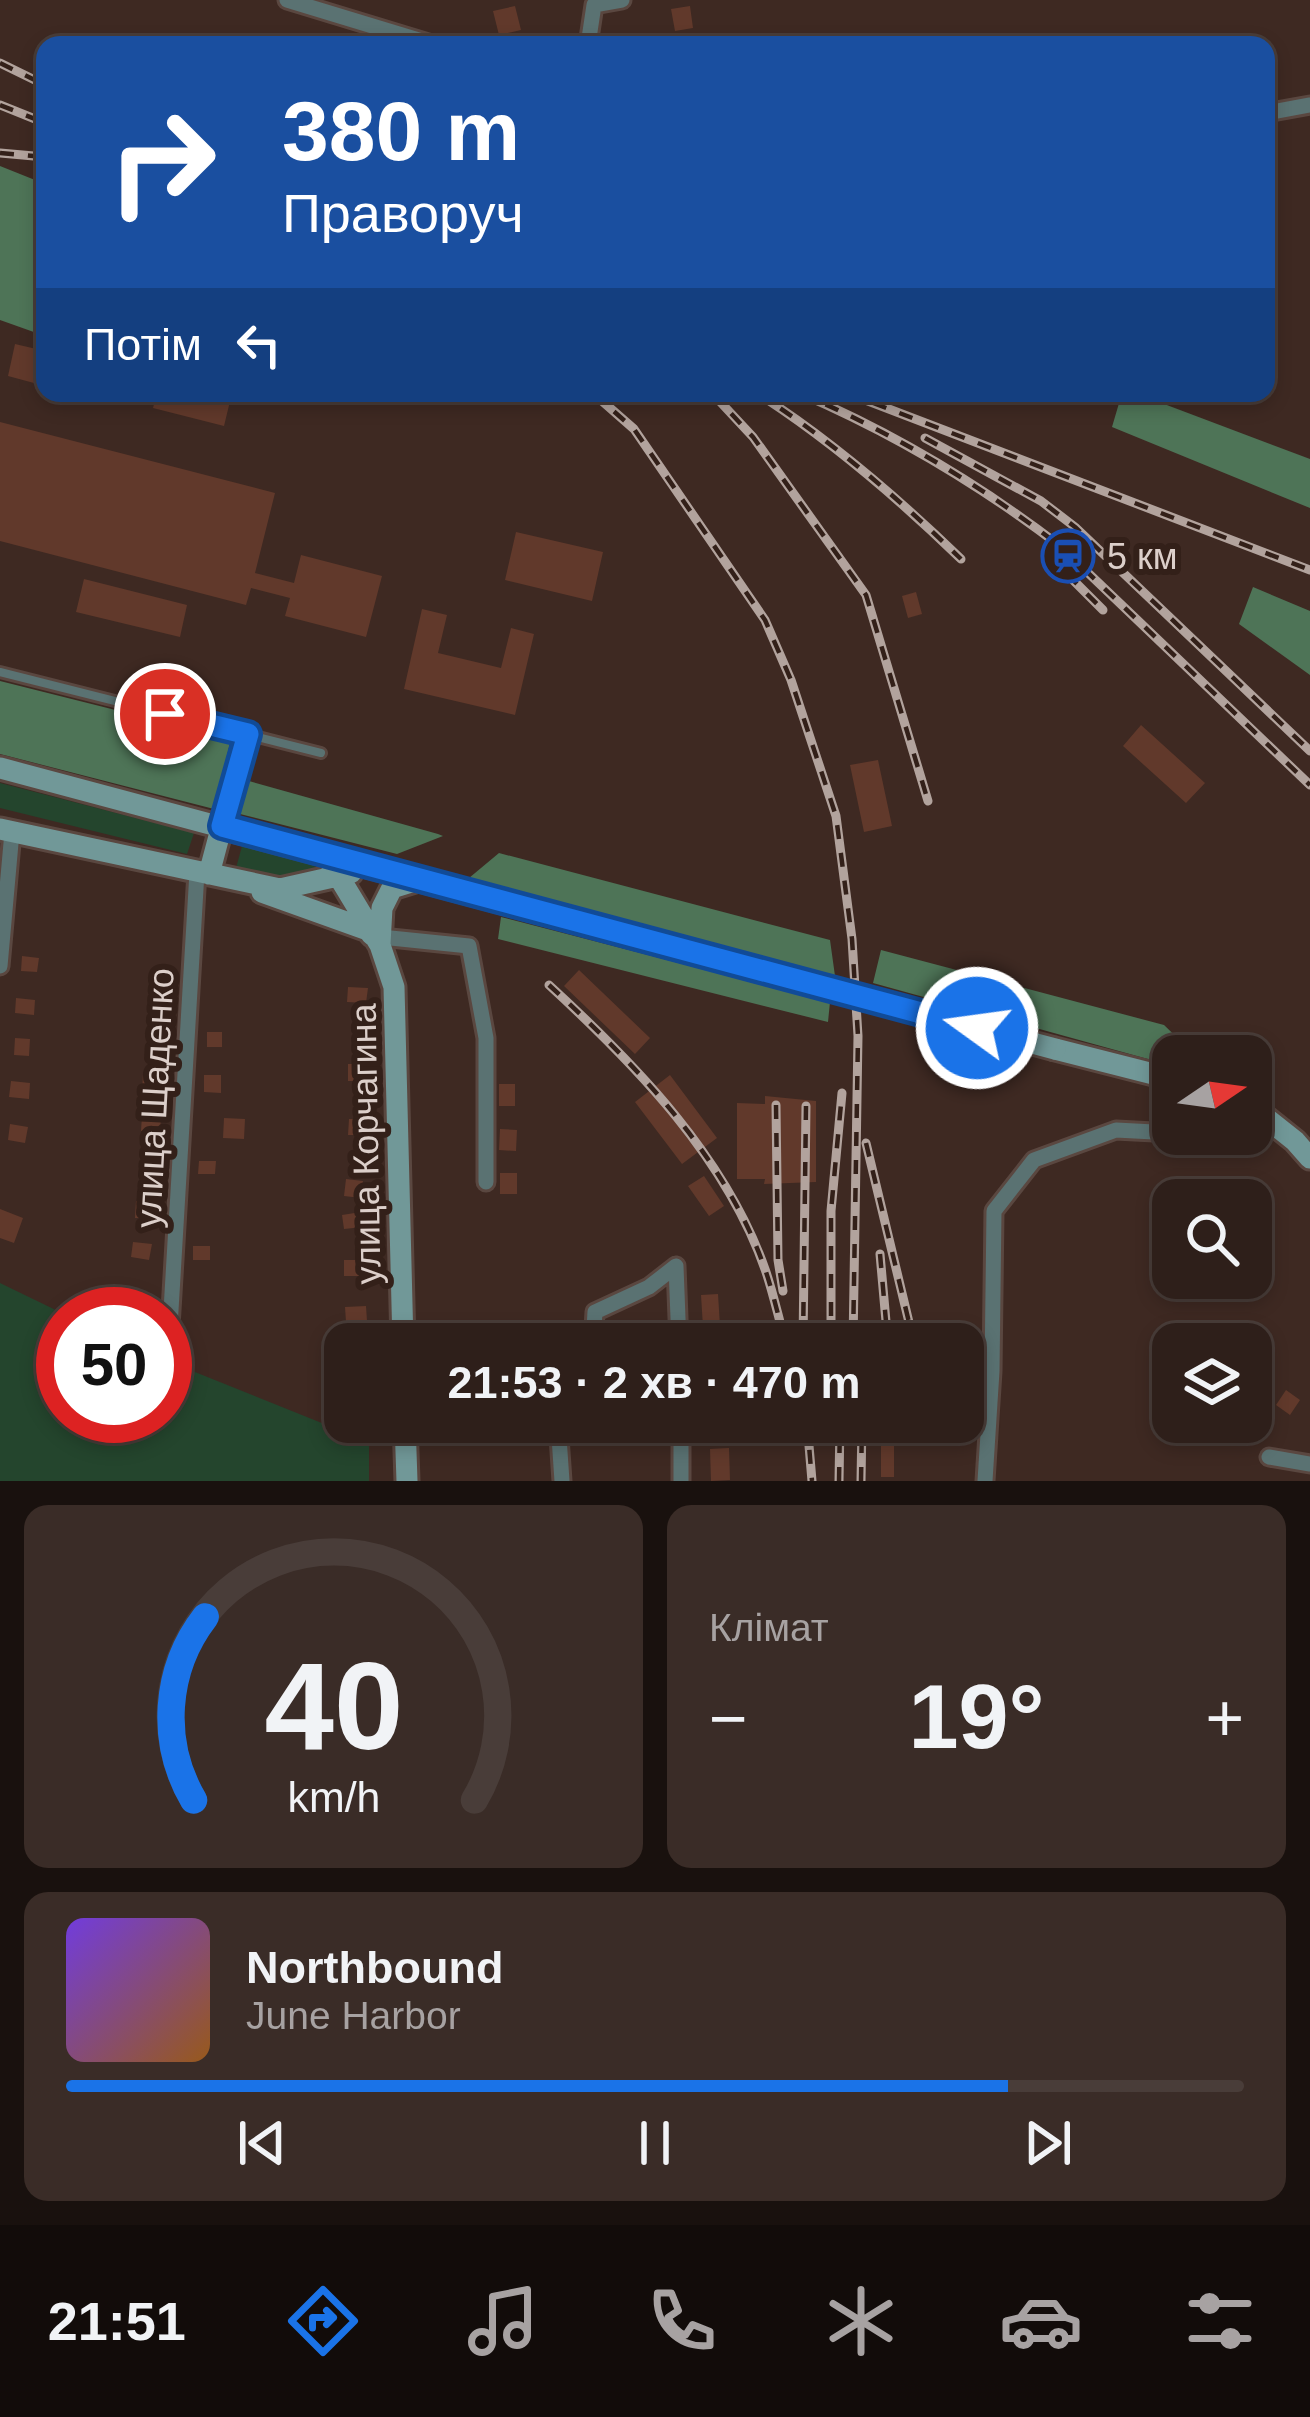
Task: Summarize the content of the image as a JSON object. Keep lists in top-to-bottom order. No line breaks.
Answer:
{"streets":{"main road":["улица Корчагина"],"street":["улица Щаденко"]},"places":{"station":["5 км"]},"north":"right","page":{"turn":["380 m","Праворуч"],"then":"Потім","limit":"50","trip":"21:53 · 2 хв · 470 m","tile":"Клімат","heat":["−","19°","+"],"song":["Northbound","June Harbor"],"tabs":"21:51","gauge":["40","km/h"]}}
